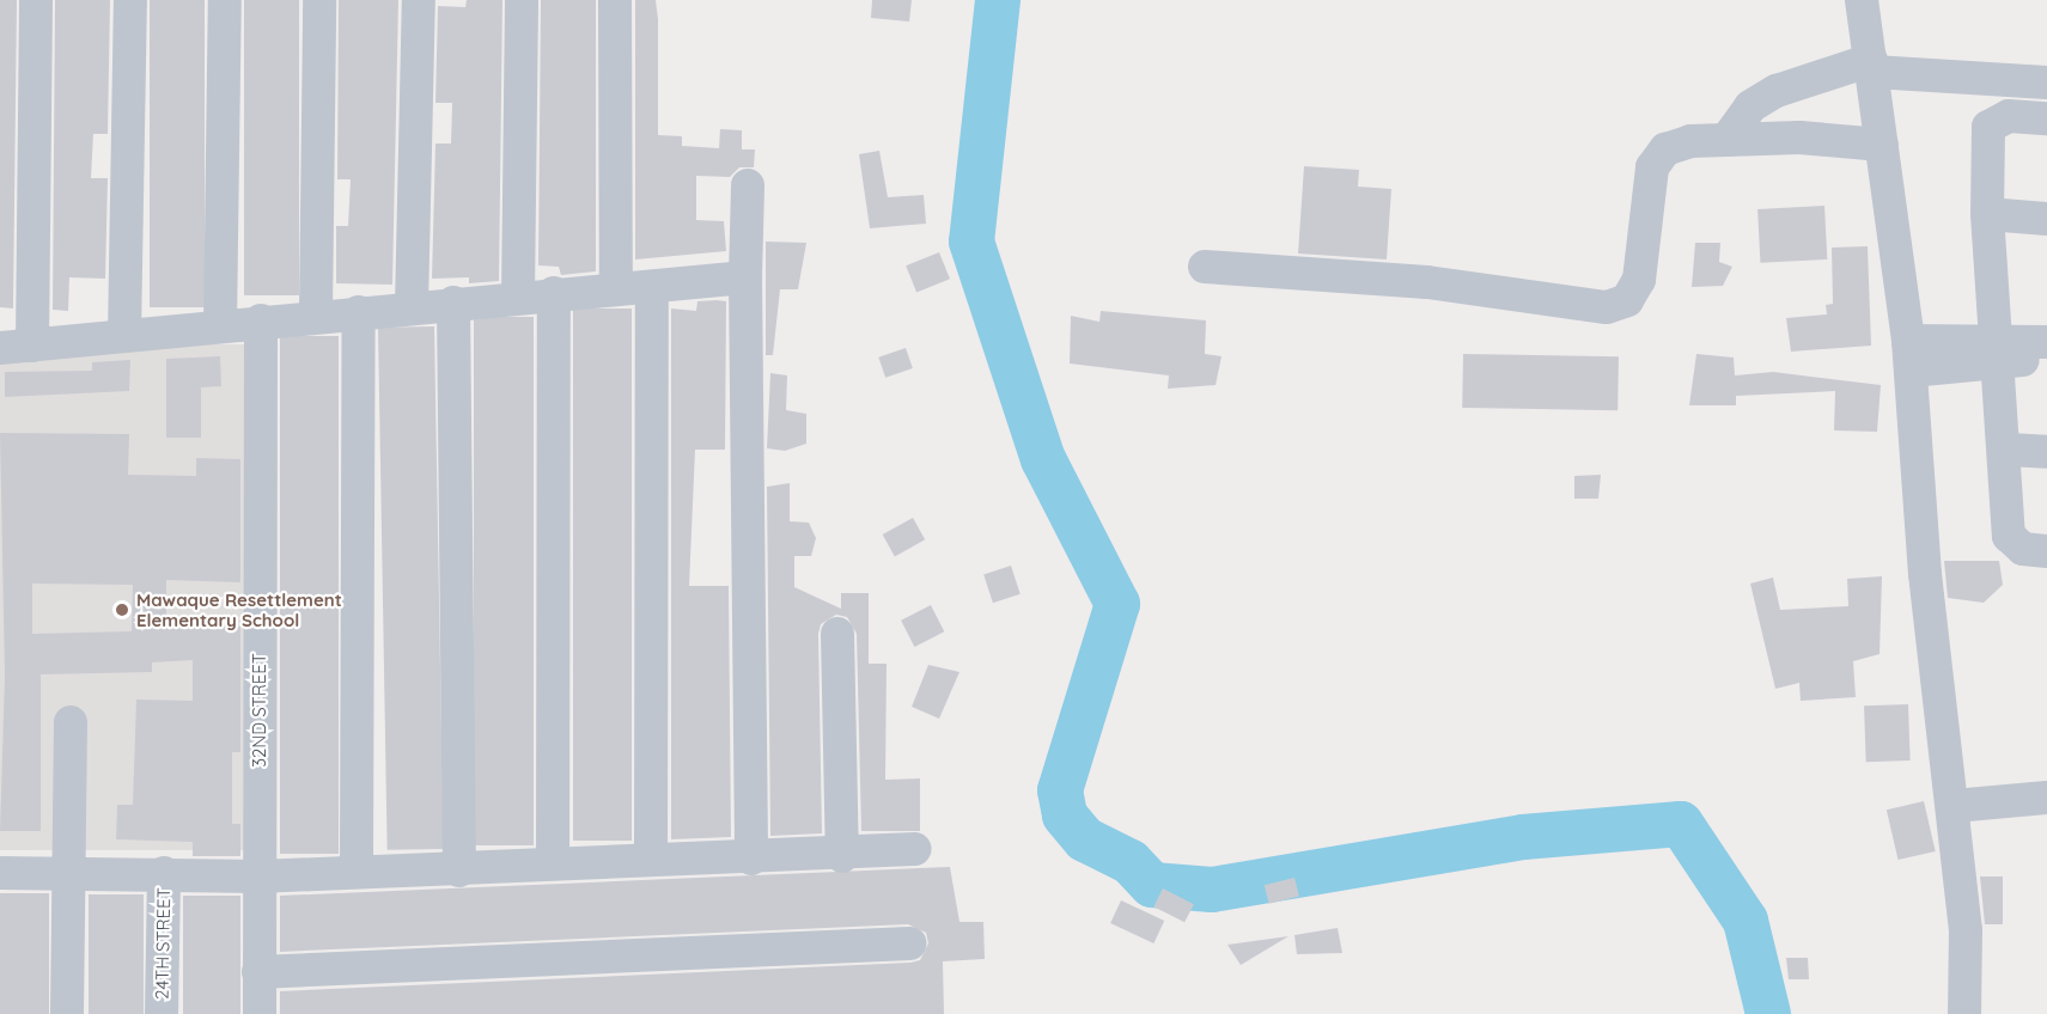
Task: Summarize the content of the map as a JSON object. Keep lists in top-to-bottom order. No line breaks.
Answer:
{"streets":{"street":["32ND STREET","24TH STREET"]},"places":["Mawaque Resettlement Elementary School"]}
